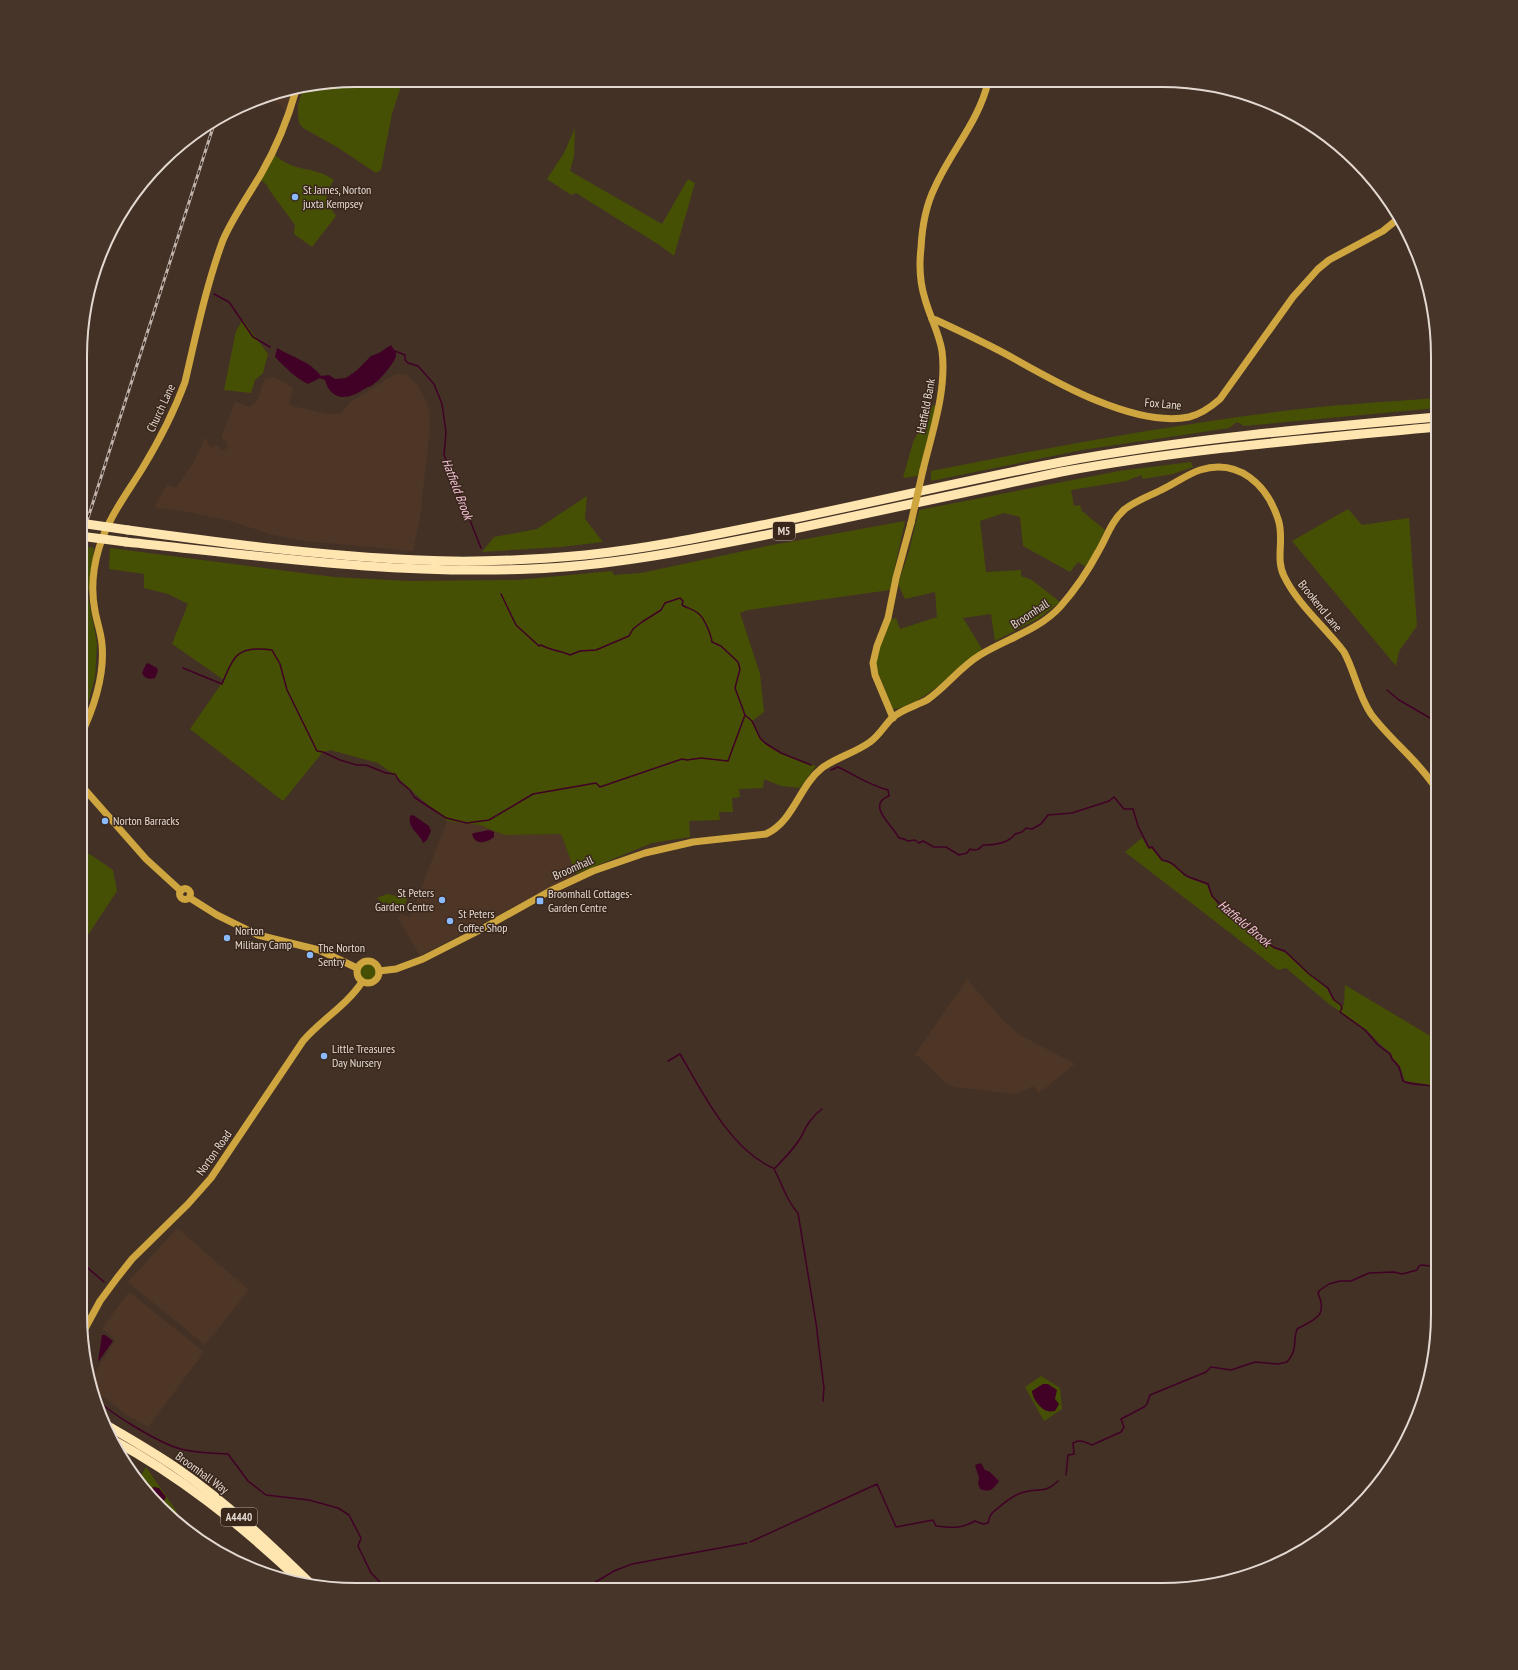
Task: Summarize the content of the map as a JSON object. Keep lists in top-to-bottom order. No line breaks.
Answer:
{"streets":{"highway":["M5","Broomhall Way","A4440"],"street":["Fox Lane","Hatfield Bank","Church Lane","Brookend Lane","Broomhall","Norton Road"]},"crossings":[["Fox Lane","Hatfield Bank"],["Hatfield Bank","Broomhall"],["Brookend Lane","Broomhall"],["Broomhall","Norton Road"]],"water":["Hatfield Brook"],"places":{"other":["St James, Norton juxta Kempsey","Norton Barracks","St Peters Garden Centre","St Peters Coffee Shop","Norton Military Camp","The Norton Sentry","Little Treasures Day Nursery"],"transit":["Broomhall Cottages- Garden Centre"]}}
